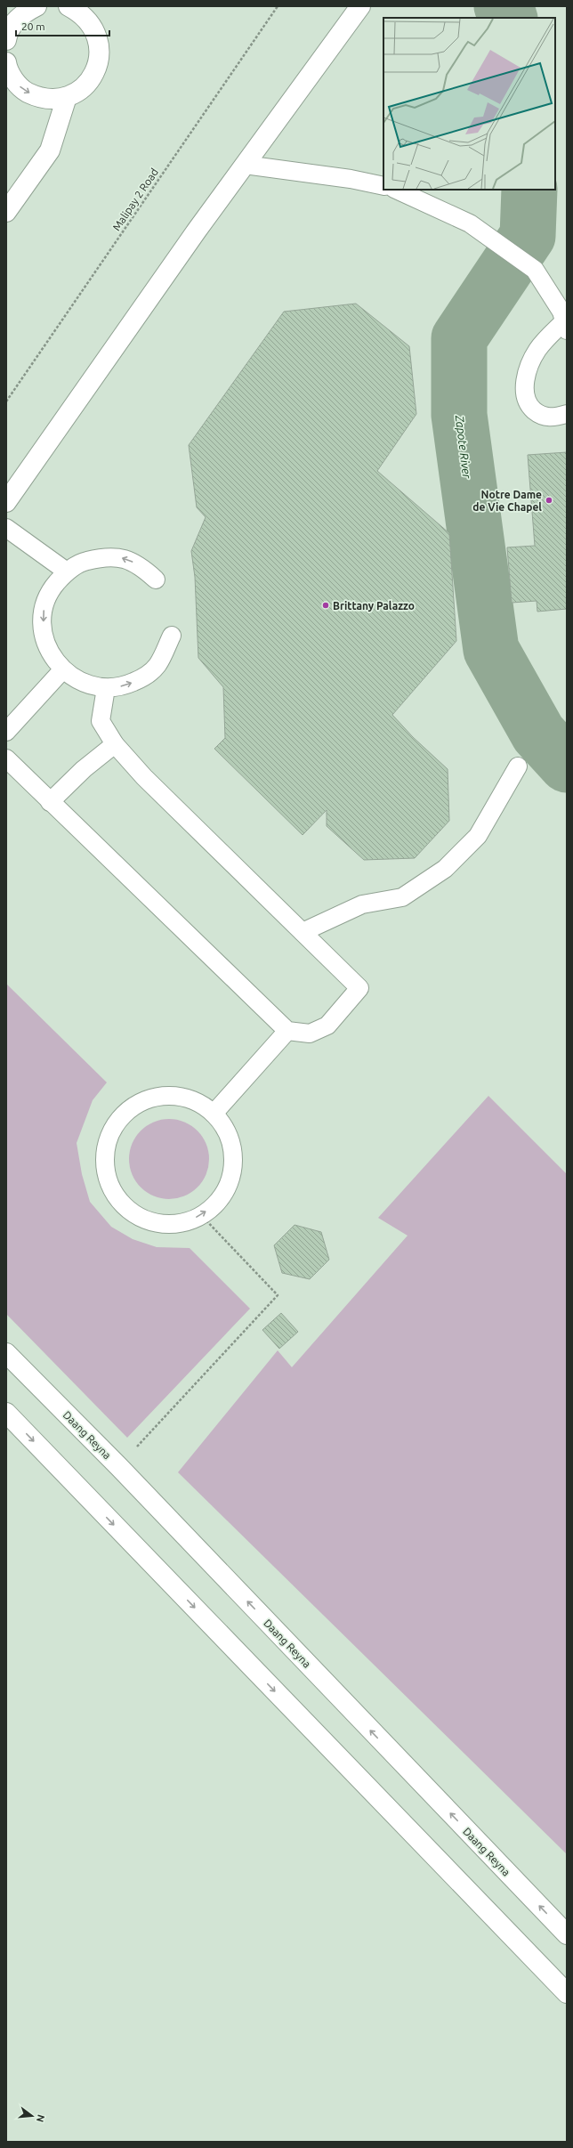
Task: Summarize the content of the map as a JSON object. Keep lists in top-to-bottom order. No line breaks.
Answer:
{"streets":{"main road":["Daang Reyna"],"path":["Malipay 2 Road"]},"water":["Zapote River"],"places":["Notre Dame de Vie Chapel","Brittany Palazzo"],"scale_bar":"20 m","north":"right"}
